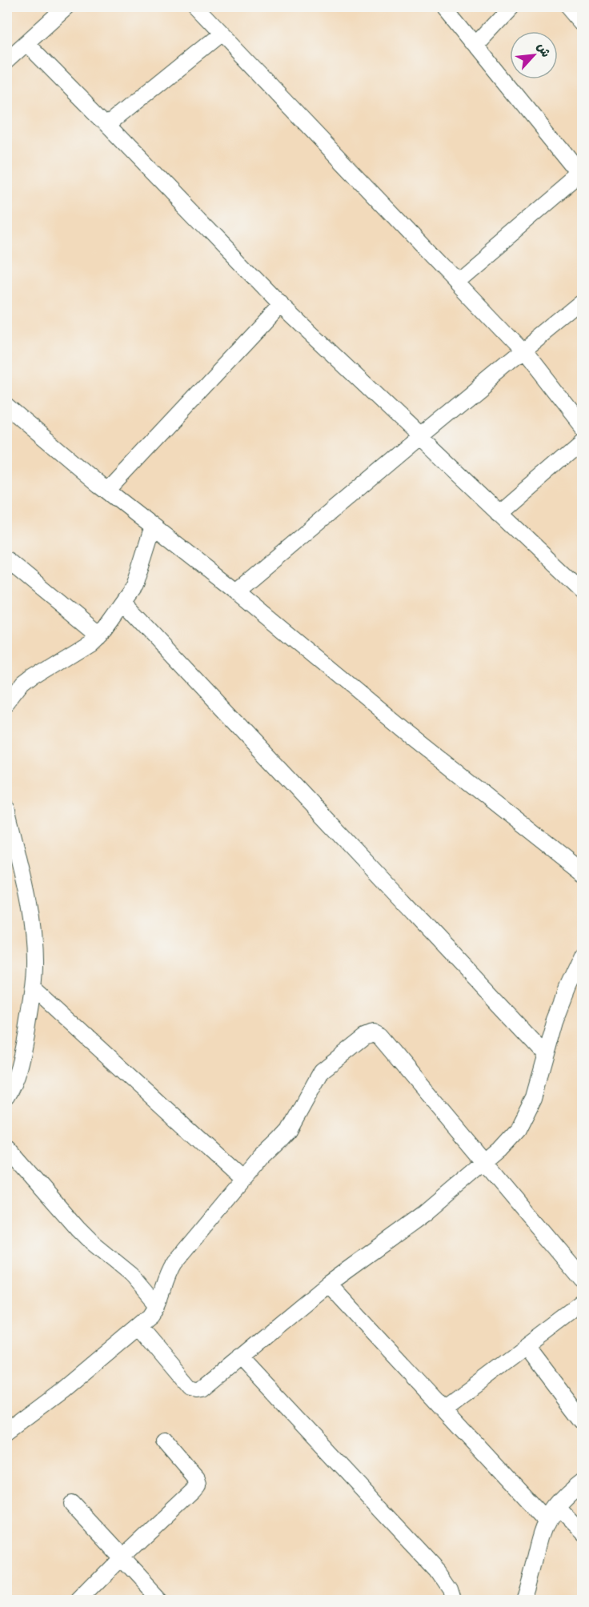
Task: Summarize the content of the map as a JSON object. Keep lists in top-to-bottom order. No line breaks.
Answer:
{"north":"top right"}
